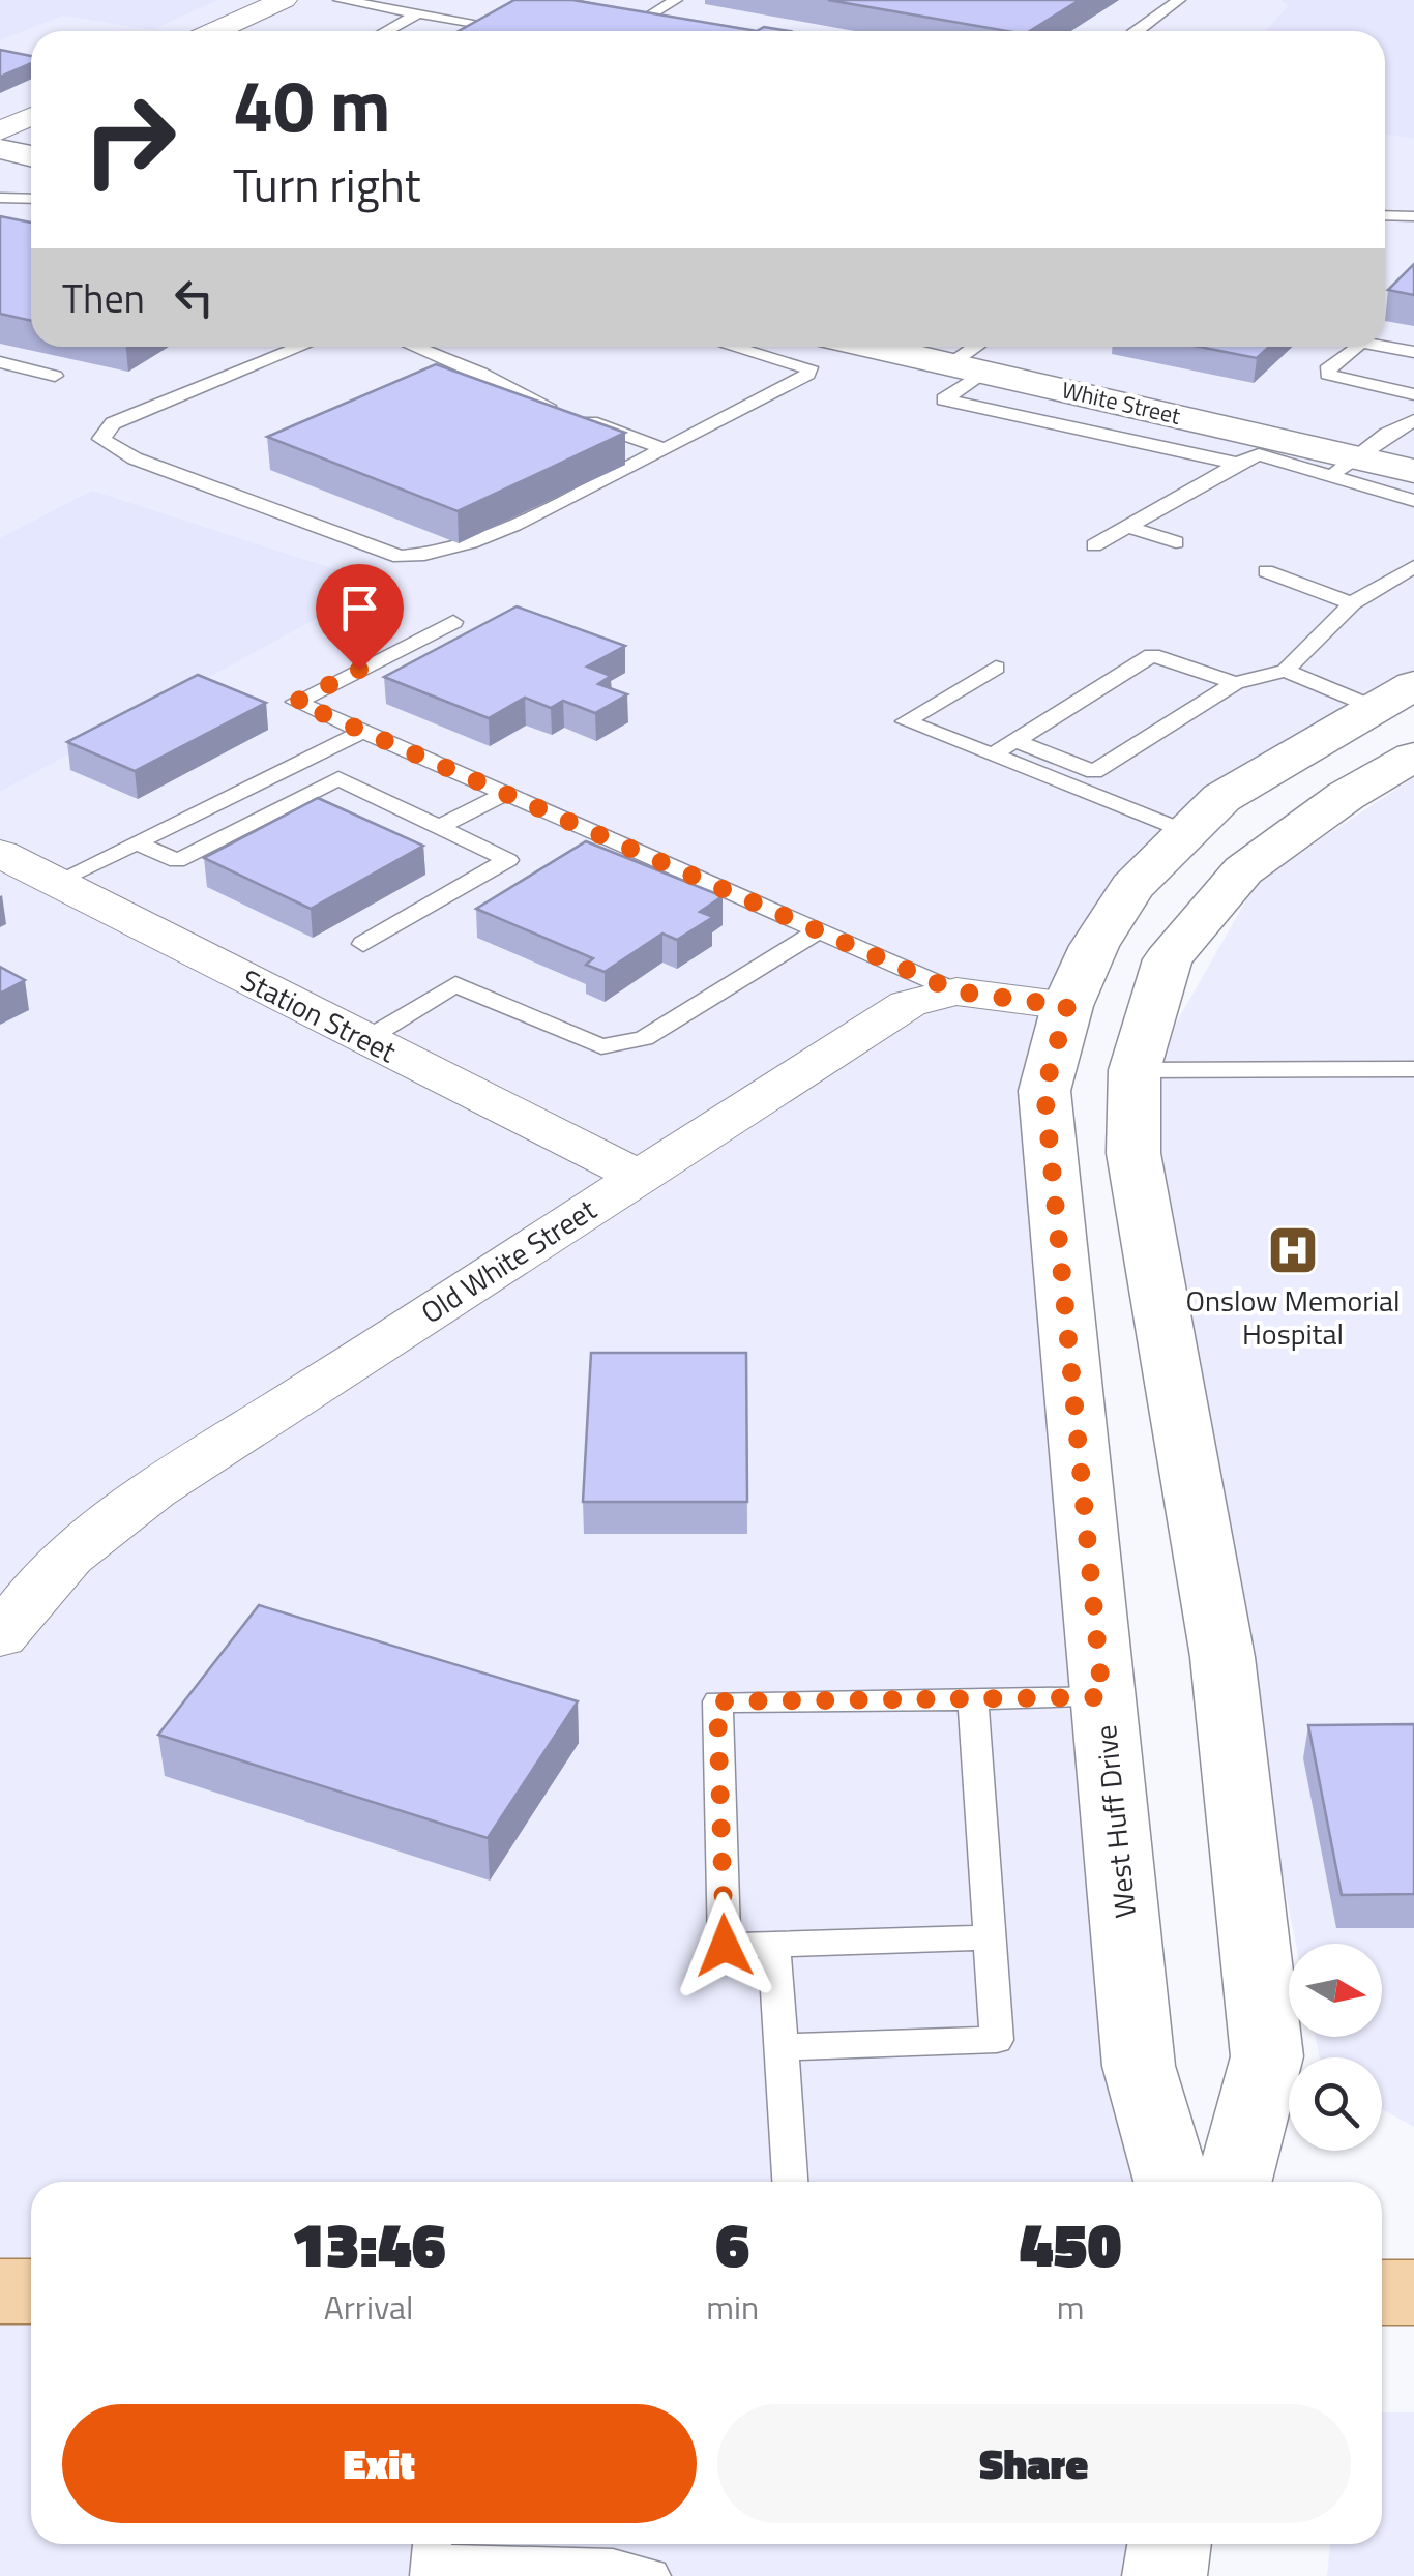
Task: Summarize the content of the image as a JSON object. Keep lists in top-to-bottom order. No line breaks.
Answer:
{"streets":{"street":["White Street","Station Street","Old White Street","West Huff Drive"]},"crossings":[["Station Street","Old White Street"],["Old White Street","West Huff Drive"]],"places":{"hospital":["Onslow Memorial Hospital"]},"north":"right","page":{"turn":["40 m","Turn right"],"then":"Then","eta":["13:46","Arrival","6","min","450","m"],"buttons":["Exit","Share"]}}
